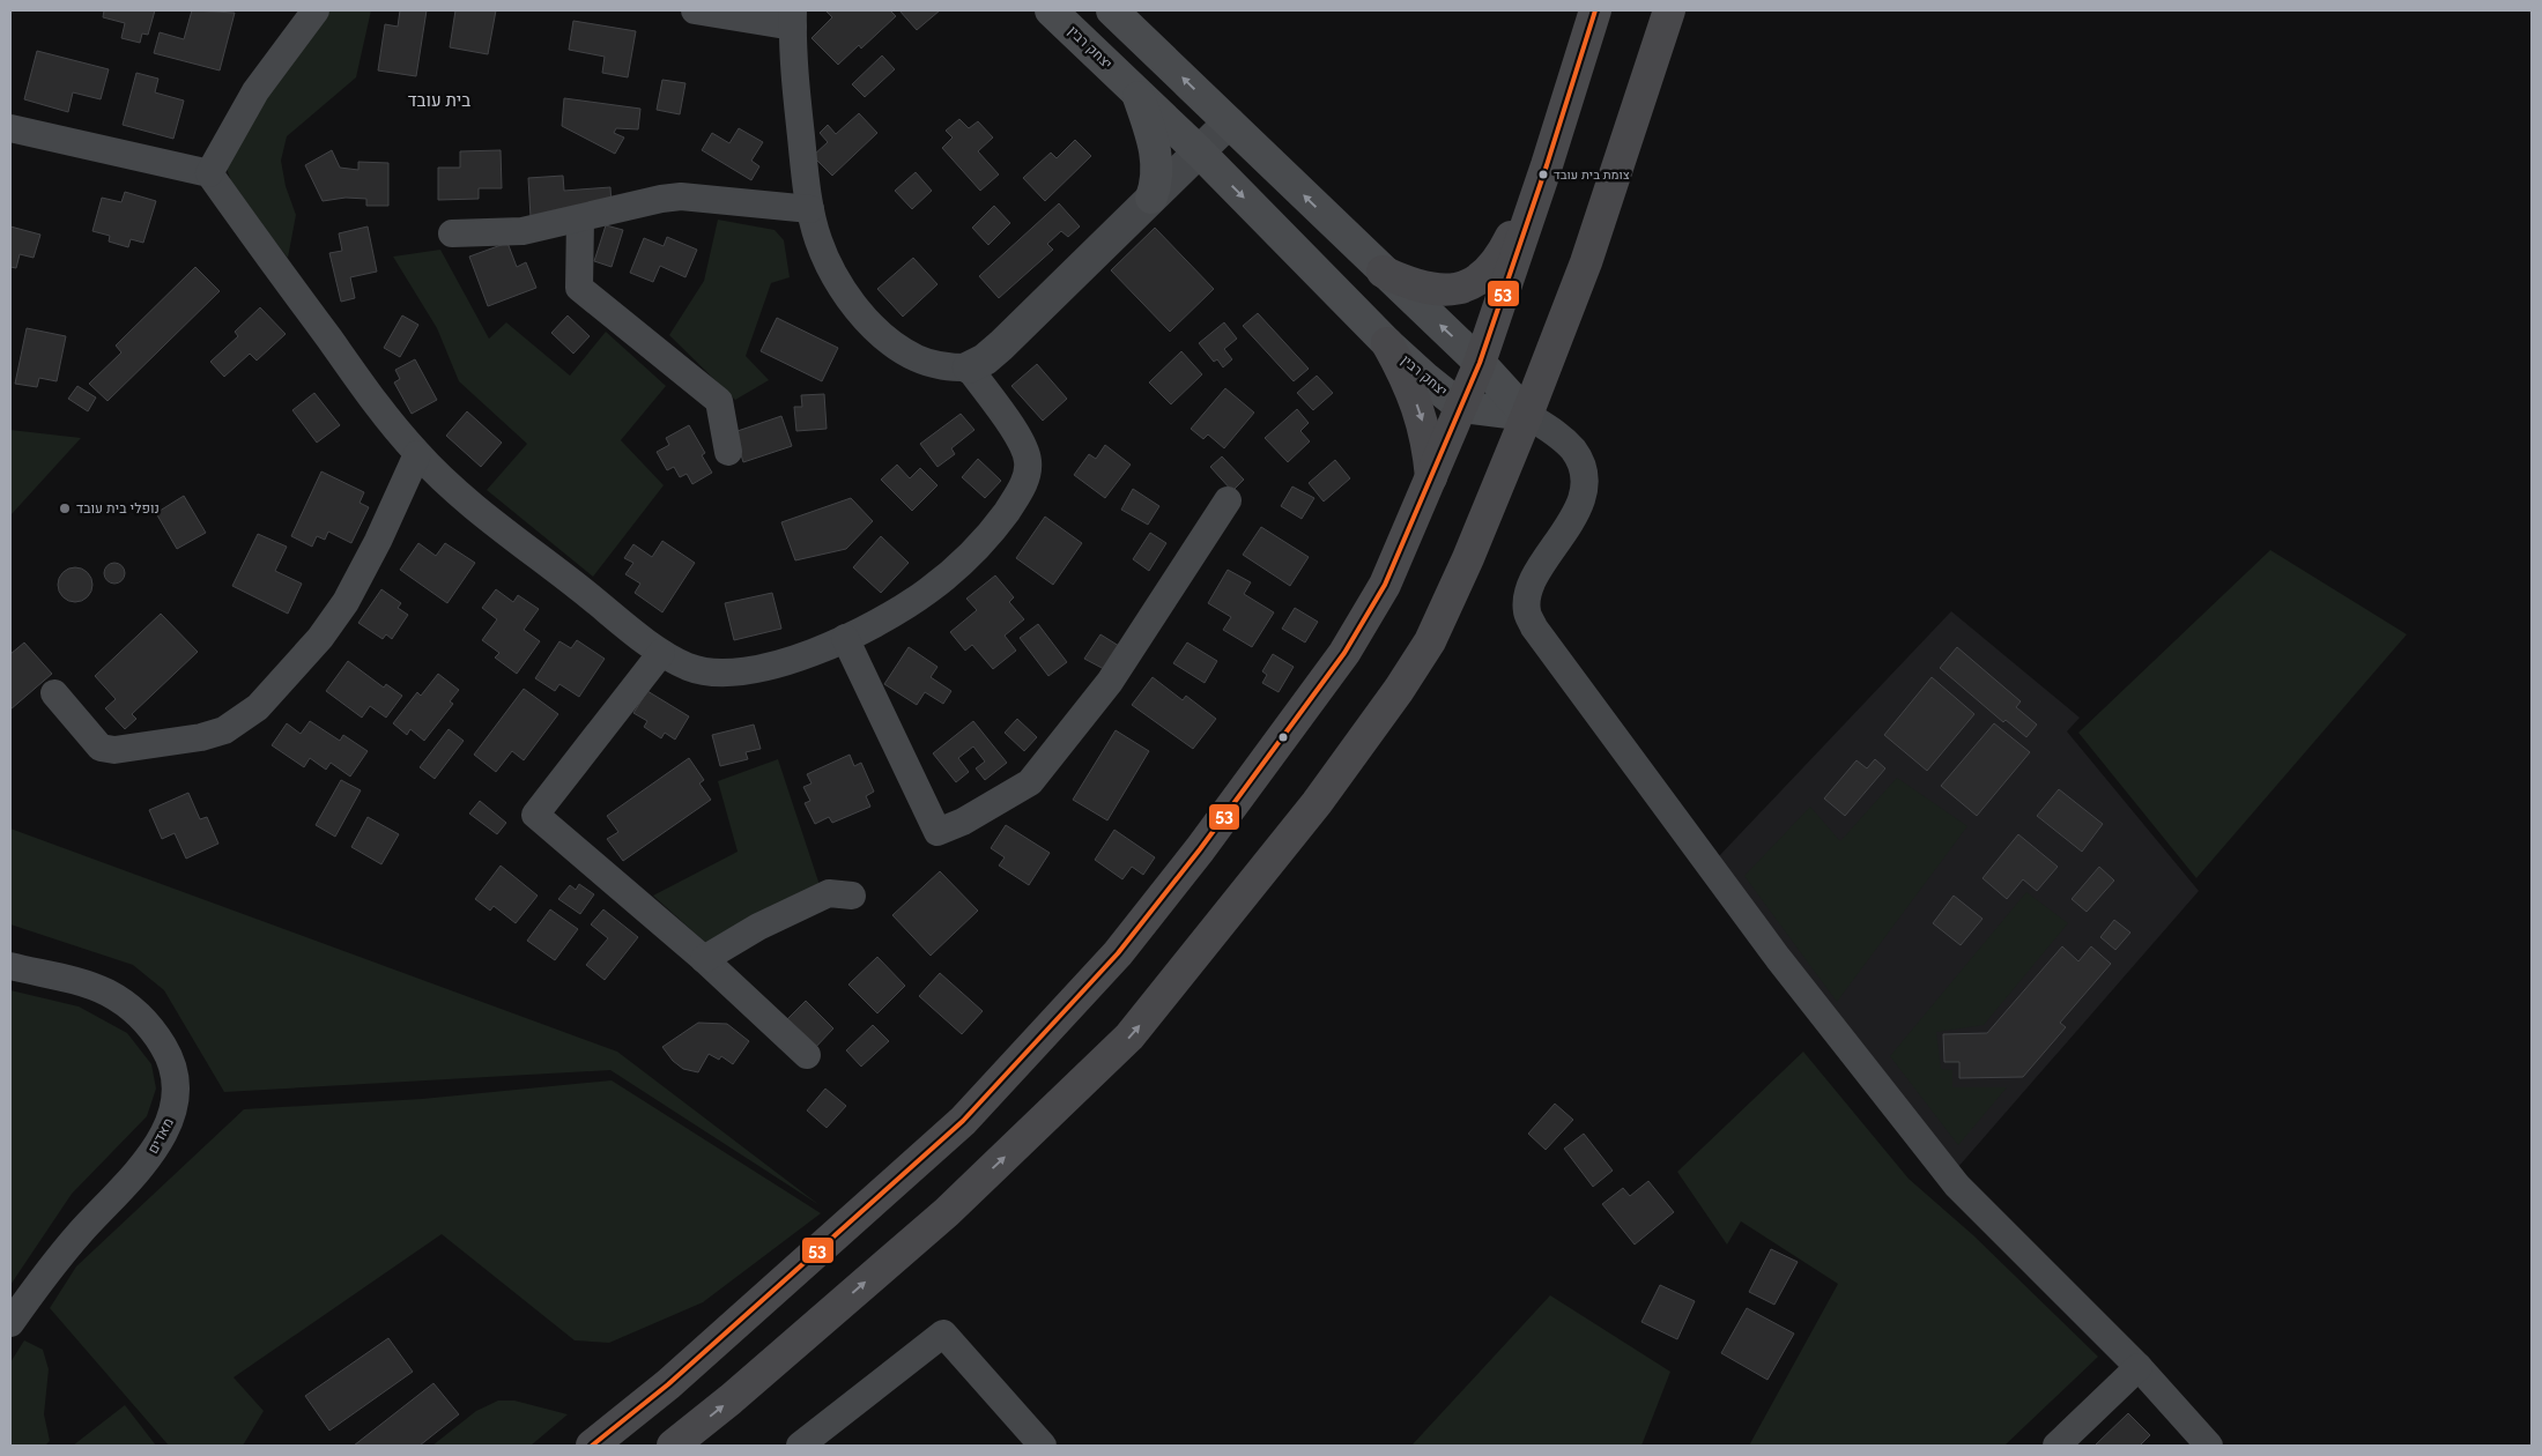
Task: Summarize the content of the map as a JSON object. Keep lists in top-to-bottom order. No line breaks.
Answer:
{"streets":{"main road":["יצחק רבין"],"street":["מאדים"]},"districts":["בית עובד"],"places":["צומת בית עובד","נופלי בית עובד"],"lines":["transit line 53"]}
